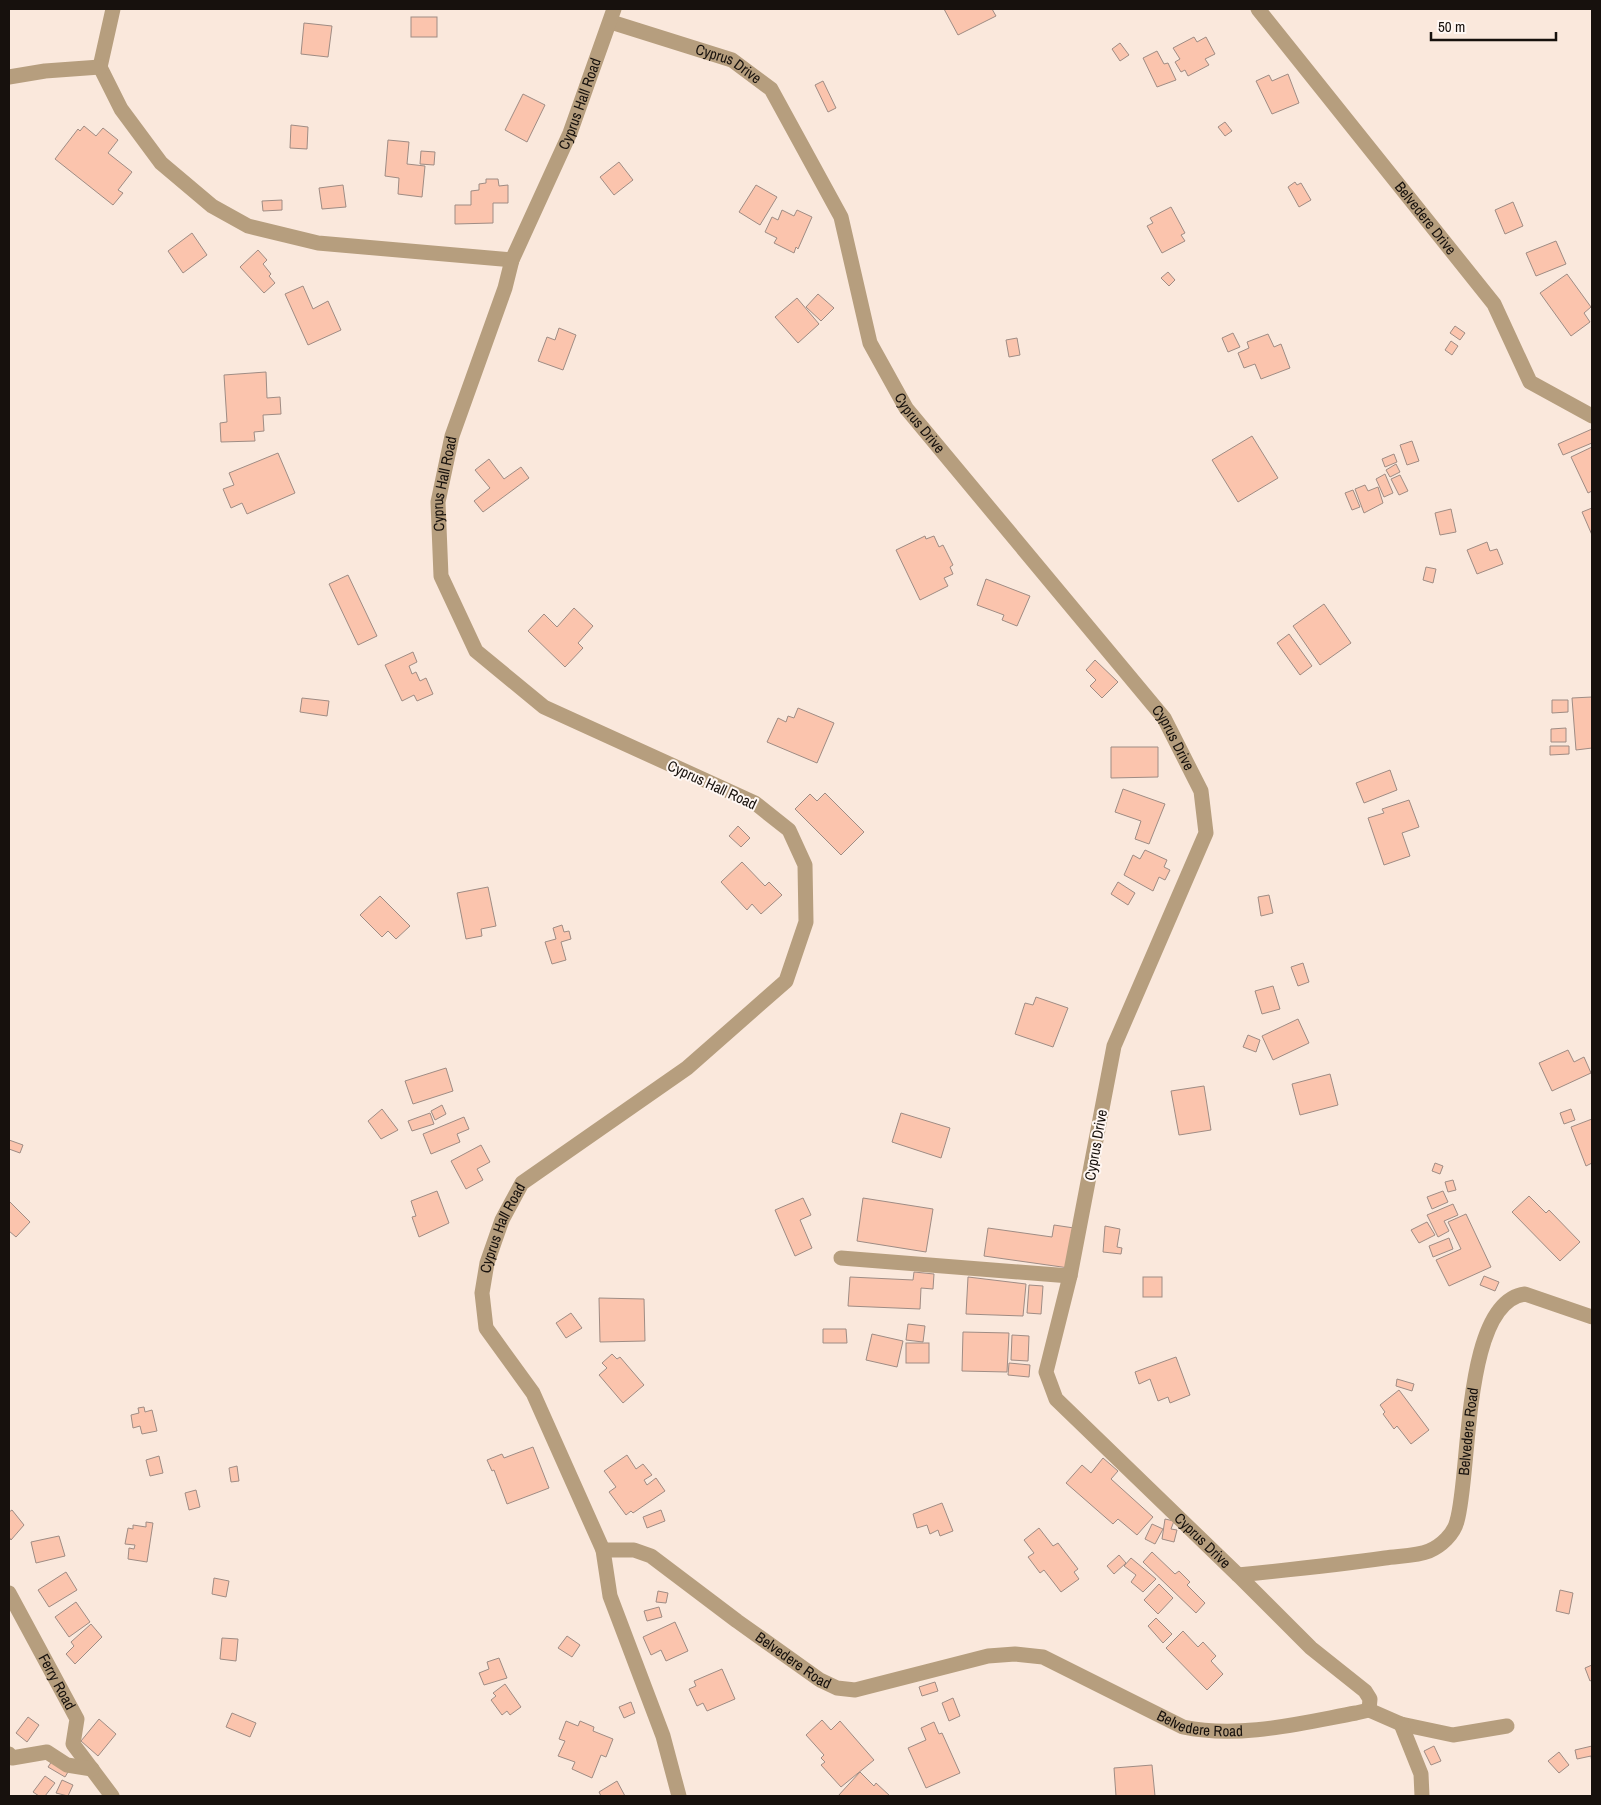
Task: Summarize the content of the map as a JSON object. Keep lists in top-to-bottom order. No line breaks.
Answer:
{"streets":{"street":["Cyprus Drive","Cyprus Hall Road","Belvedere Drive","Belvedere Road","Ferry Road"]},"crossings":[["Cyprus Drive","Cyprus Hall Road"],["Cyprus Drive","Belvedere Road"],["Cyprus Hall Road","Belvedere Road"]],"scale_bar":"50 m"}
